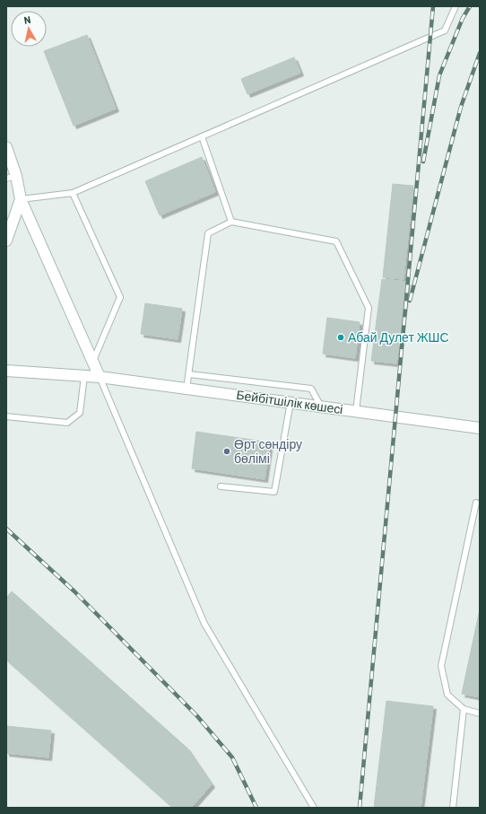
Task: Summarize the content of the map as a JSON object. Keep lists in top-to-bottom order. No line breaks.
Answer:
{"streets":{"street":["Бейбітшілік көшесі"]},"places":["Абай Дулет ЖШС","Өрт сөндіру бөлімі"],"north":"top"}
